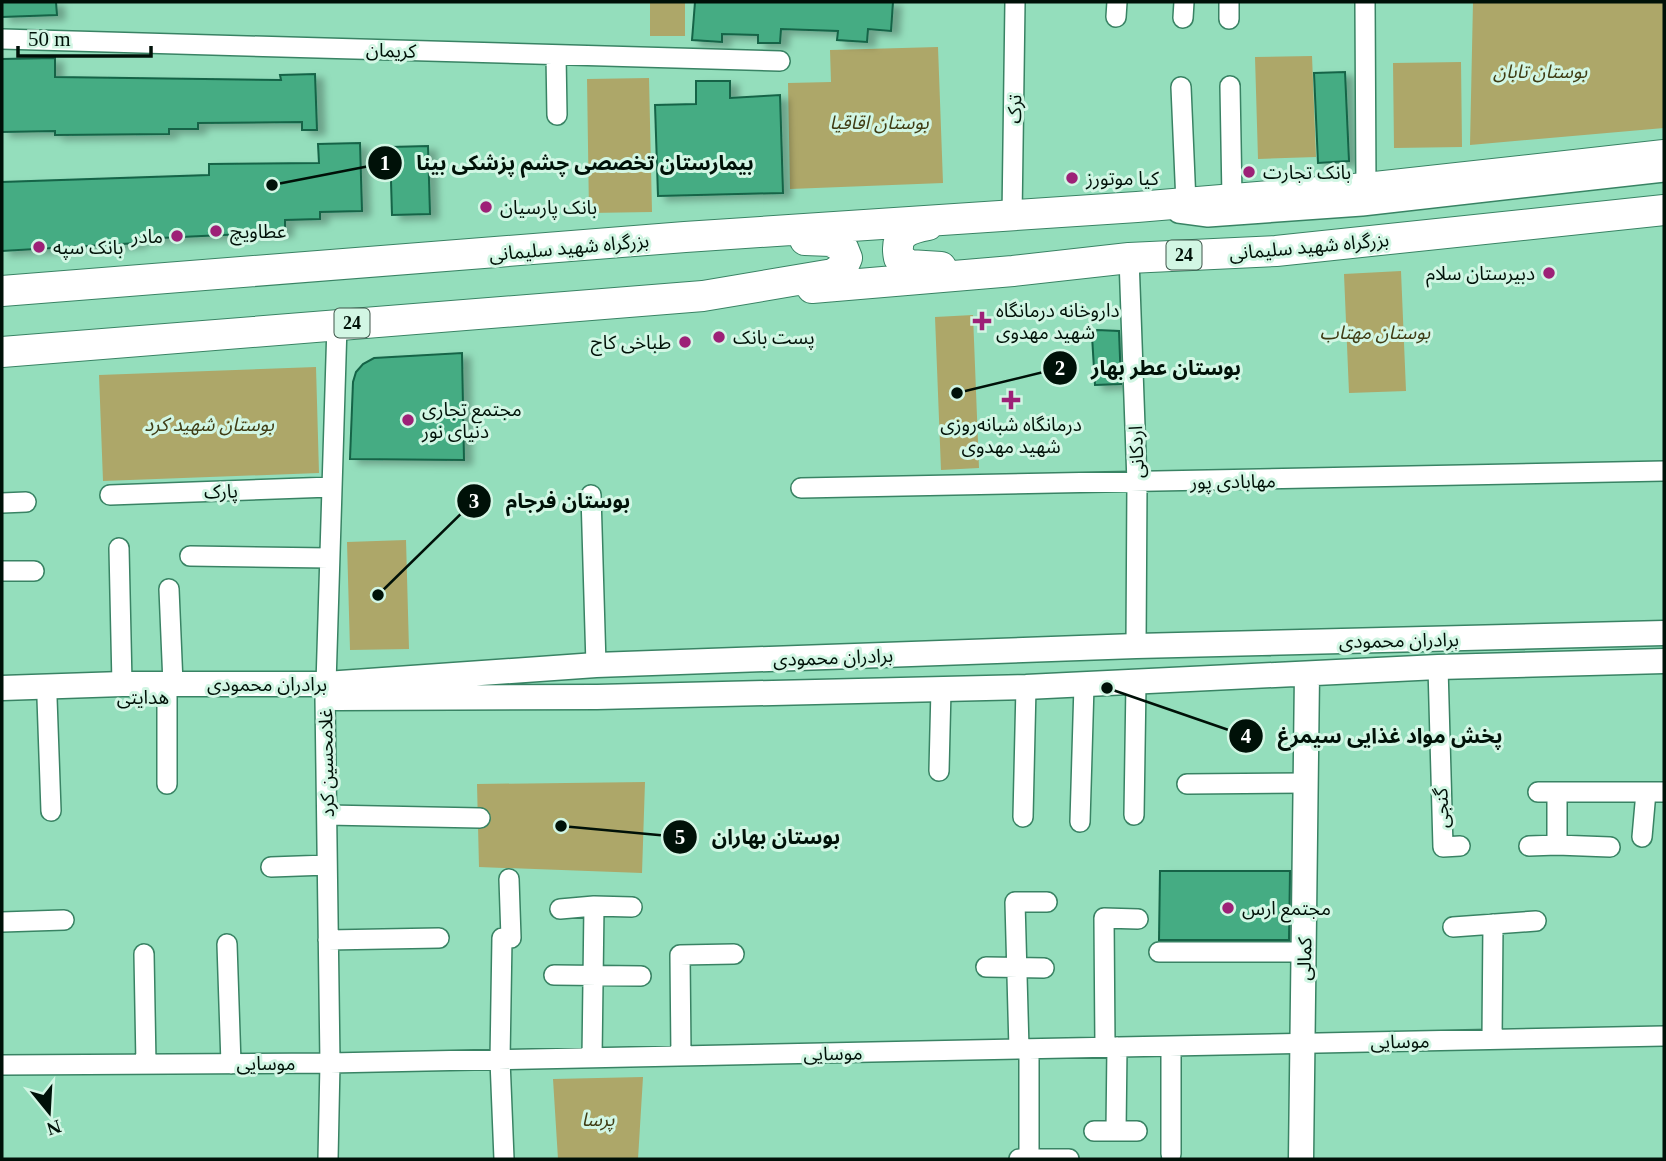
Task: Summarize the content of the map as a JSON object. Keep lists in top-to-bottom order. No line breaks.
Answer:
{"streets":{"highway":["بزرگراه شهید سلیمانی","24"],"main road":["برادران محمودی","هدایتی","کمالی"],"street":["کریمان","ترک","اردکانی","مهابادی پور","پارک","غلامحسین کرد","گنجی","موسایی"]},"crossings":[["ترک","بزرگراه شهید سلیمانی"],["بزرگراه شهید سلیمانی","24"],["بزرگراه شهید سلیمانی","اردکانی"],["24","غلامحسین کرد"],["اردکانی","مهابادی پور"],["اردکانی","برادران محمودی"],["پارک","غلامحسین کرد"],["برادران محمودی","هدایتی"],["برادران محمودی","غلامحسین کرد"],["برادران محمودی","گنجی"],["برادران محمودی","کمالی"],["هدایتی","غلامحسین کرد"],["غلامحسین کرد","موسایی"],["کمالی","موسایی"]],"parks":["بوستان تابان","بوستان اقاقیا","بوستان مهتاب","بوستان شهید کرد","پرسا"],"places":{"other":["بانک تجارت","کیا موتورز","بیمارستان تخصصی چشم پزشکی بینا","بانک پارسیان","عطاویچ","مادر","بانک سپه","دبیرستان سلام","پست بانک","طباخی کاج","بوستان عطر بهار","مجتمع تجاری دنیای نور","بوستان فرجام","پخش مواد غذایی سیمرغ","بوستان بهاران","مجتمع ارس"],"health":["داروخانه درمانگاه شهید مهدوی","درمانگاه شبانه‌روزی شهید مهدوی"]},"scale_bar":"50 m","north":"bottom"}
